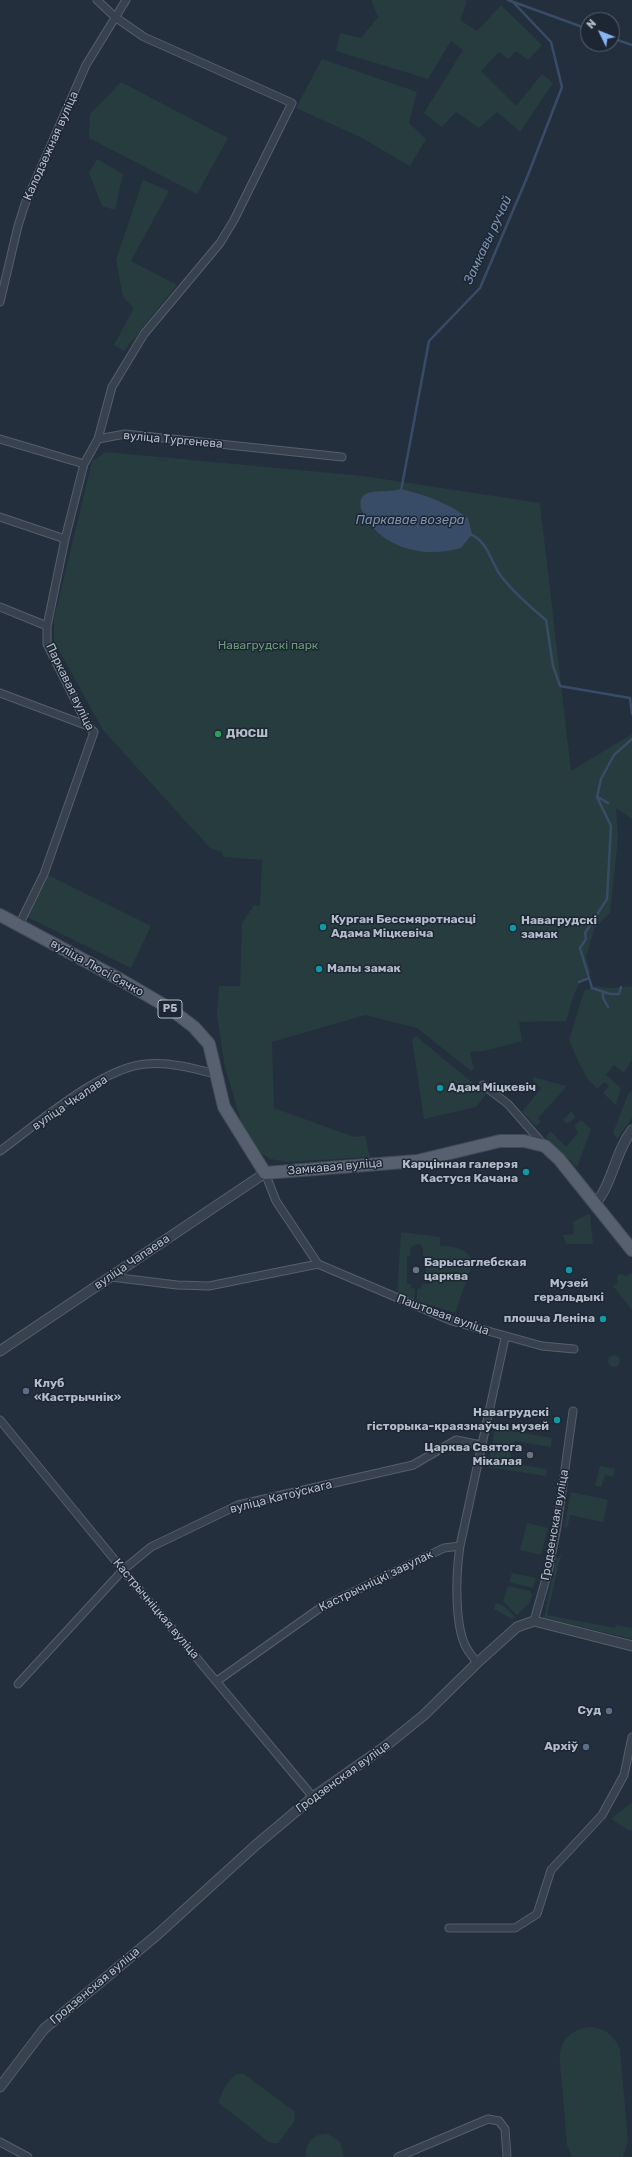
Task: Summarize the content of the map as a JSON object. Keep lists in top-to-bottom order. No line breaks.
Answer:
{"streets":{"main road":["вуліца Люсі Сячко","Р5","Замкавая вуліца"],"street":["Калодзежная вуліца","вуліца Тургенева","Паркавая вуліца","вуліца Чкалава","вуліца Чапаева","Паштовая вуліца","вуліца Катоўскага","Гродзенская вуліца","Кастрычніцкі завулак","Кастрычніцкая вуліца"]},"crossings":[["Паркавая вуліца","вуліца Люсі Сячко"],["вуліца Люсі Сячко","вуліца Чкалава"],["вуліца Люсі Сячко","Замкавая вуліца"],["вуліца Люсі Сячко","вуліца Чапаева"],["Замкавая вуліца","вуліца Чапаева"],["вуліца Катоўскага","Кастрычніцкая вуліца"],["Гродзенская вуліца","Кастрычніцкая вуліца"],["Кастрычніцкі завулак","Кастрычніцкая вуліца"]],"water":["Замкавы ручай","Паркавае возера"],"parks":["Навагрудскі парк"],"places":["ДЮСШ","Курган Бессмяротнасці Адама Міцкевіча","Навагрудскі замак","Малы замак","Адам Міцкевіч","Карцінная галерэя Кастуся Качана","Барысаглебская царква","Музей геральдыкі","плошча Леніна","Клуб «Кастрычнік»","Навагрудскі гісторыка-краязнаўчы музей","Царква Святога Мікалая","Суд","Архіў"],"north":"top left"}
